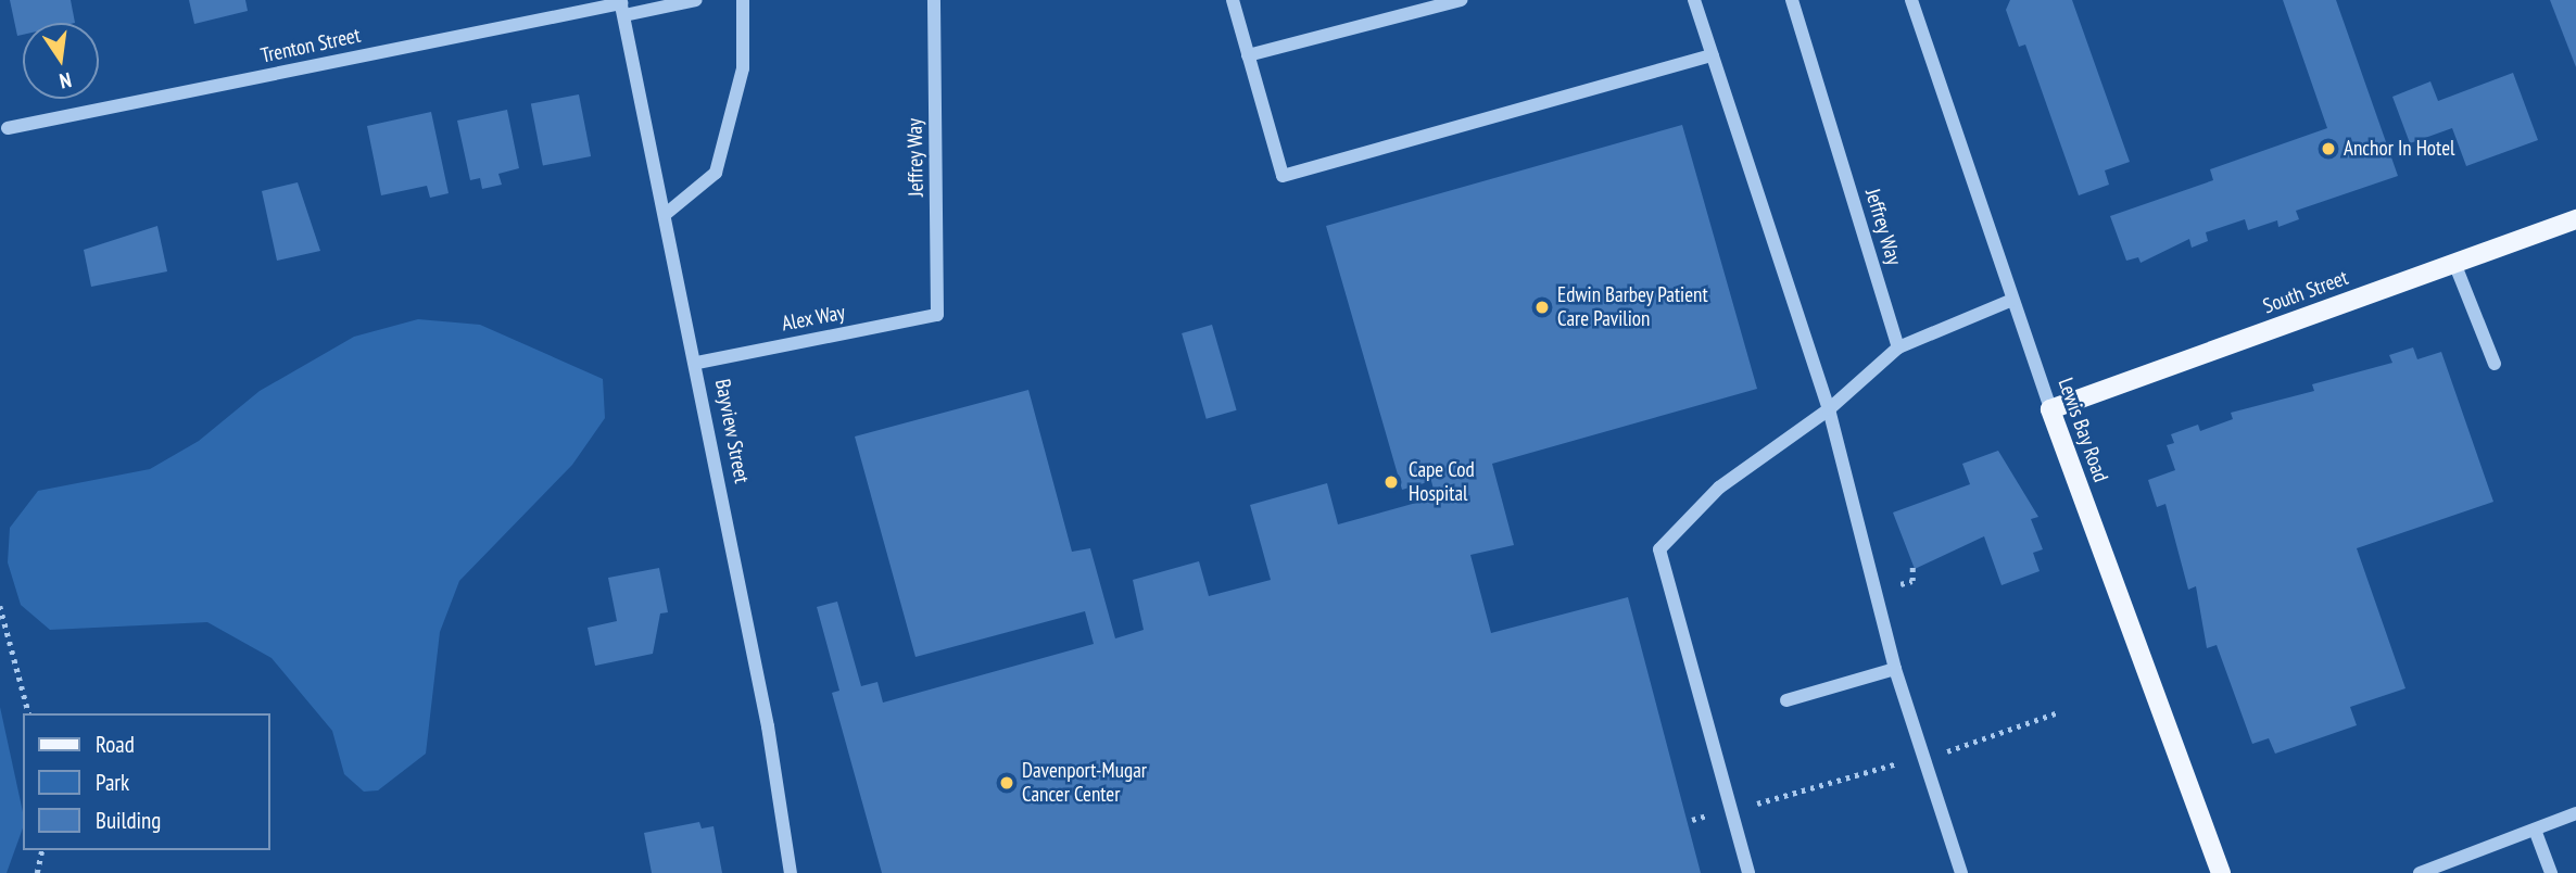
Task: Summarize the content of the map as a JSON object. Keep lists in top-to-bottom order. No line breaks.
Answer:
{"streets":{"main road":["South Street","Lewis Bay Road"],"street":["Trenton Street","Jeffrey Way","Alex Way","Bayview Street"]},"crossings":[["Trenton Street","Bayview Street"],["Jeffrey Way","Alex Way"],["South Street","Lewis Bay Road"],["Alex Way","Bayview Street"]],"places":["Anchor In Hotel","Edwin Barbey Patient Care Pavilion","Cape Cod Hospital","Davenport-Mugar Cancer Center"],"legend":["Road","Park","Building"],"north":"bottom"}
